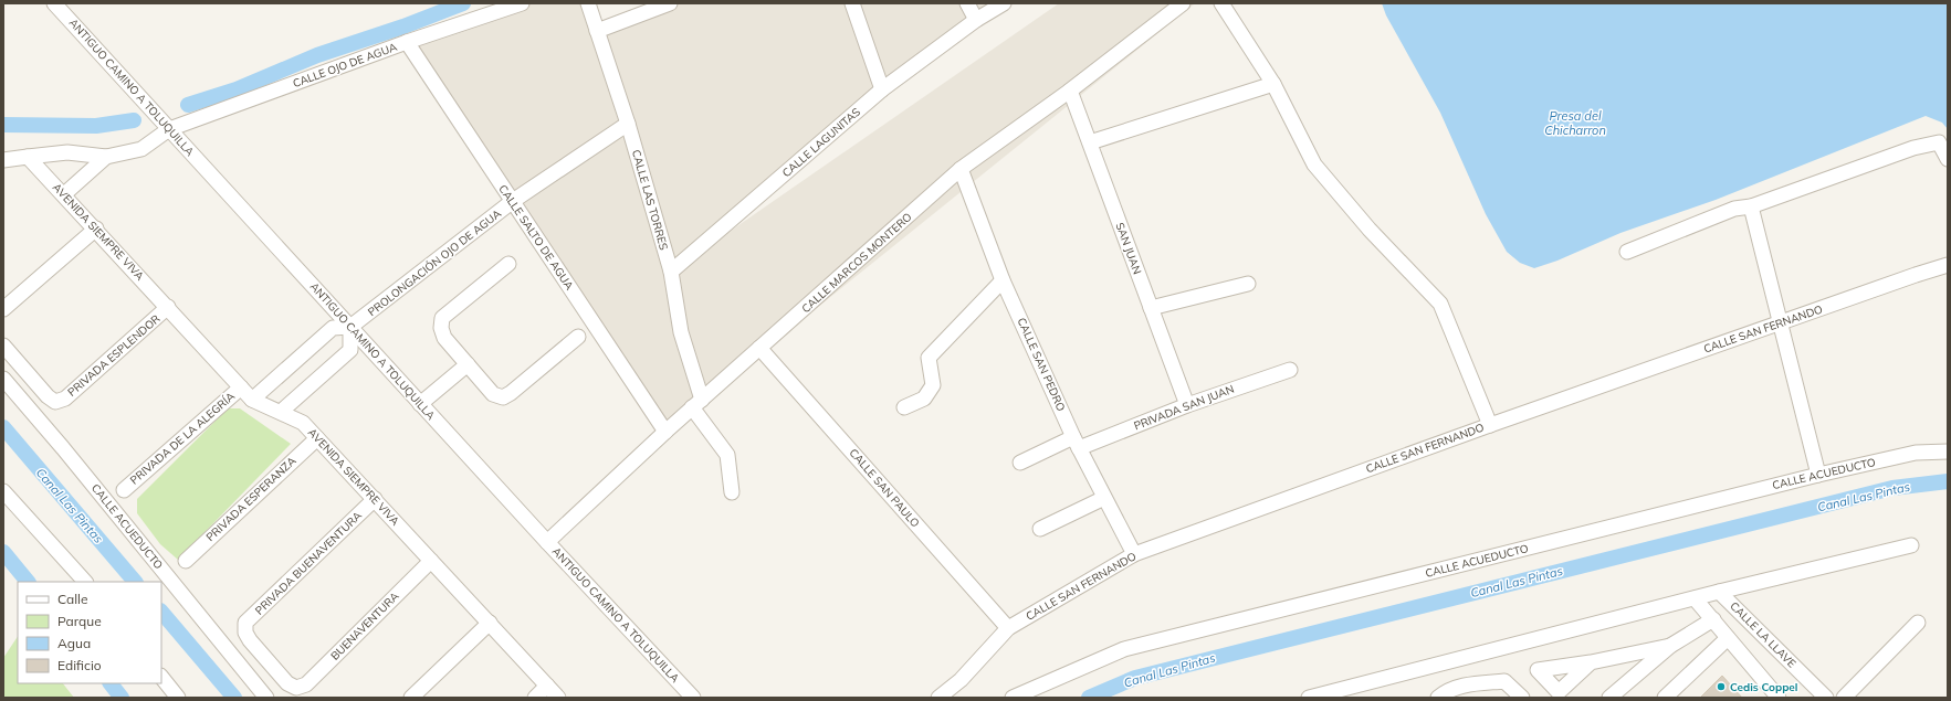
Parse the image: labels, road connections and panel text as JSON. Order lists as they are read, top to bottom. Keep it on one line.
{"streets":{"street":["CALLE OJO DE AGUA","ANTIGUO CAMINO A TOLUQUILLA","CALLE LAGUNITAS","CALLE LAS TORRES","AVENIDA SIEMPRE VIVA","CALLE SALTO DE AGUA","SAN JUAN","PROLONGACIÓN OJO DE AGUA","CALLE MARCOS MONTERO","CALLE SAN FERNANDO","PRIVADA ESPLENDOR","CALLE SAN PEDRO","PRIVADA SAN JUAN","PRIVADA DE LA ALEGRÍA","CALLE ACUEDUCTO","CALLE SAN PAULO","PRIVADA ESPERANZA","PRIVADA BUENAVENTURA","BUENAVENTURA","CALLE LA LLAVE"]},"crossings":[["CALLE OJO DE AGUA","ANTIGUO CAMINO A TOLUQUILLA"],["CALLE OJO DE AGUA","CALLE SALTO DE AGUA"],["ANTIGUO CAMINO A TOLUQUILLA","PROLONGACIÓN OJO DE AGUA"],["ANTIGUO CAMINO A TOLUQUILLA","CALLE MARCOS MONTERO"],["CALLE LAGUNITAS","CALLE LAS TORRES"],["CALLE LAS TORRES","PROLONGACIÓN OJO DE AGUA"],["CALLE LAS TORRES","CALLE MARCOS MONTERO"],["AVENIDA SIEMPRE VIVA","PROLONGACIÓN OJO DE AGUA"],["AVENIDA SIEMPRE VIVA","PRIVADA ESPLENDOR"],["AVENIDA SIEMPRE VIVA","PRIVADA DE LA ALEGRÍA"],["AVENIDA SIEMPRE VIVA","PRIVADA ESPERANZA"],["AVENIDA SIEMPRE VIVA","PRIVADA BUENAVENTURA"],["AVENIDA SIEMPRE VIVA","BUENAVENTURA"],["CALLE SALTO DE AGUA","PROLONGACIÓN OJO DE AGUA"],["CALLE SALTO DE AGUA","CALLE MARCOS MONTERO"],["SAN JUAN","CALLE MARCOS MONTERO"],["SAN JUAN","PRIVADA SAN JUAN"],["CALLE MARCOS MONTERO","CALLE SAN PEDRO"],["CALLE MARCOS MONTERO","CALLE SAN PAULO"],["CALLE SAN FERNANDO","CALLE SAN PEDRO"],["CALLE SAN FERNANDO","CALLE SAN PAULO"],["CALLE SAN PEDRO","PRIVADA SAN JUAN"],["PRIVADA BUENAVENTURA","BUENAVENTURA"]],"water":["Presa del Chicharron","Canal Las Pintas"],"places":["Cedis Coppel"],"legend":["Calle","Parque","Agua","Edificio"]}
